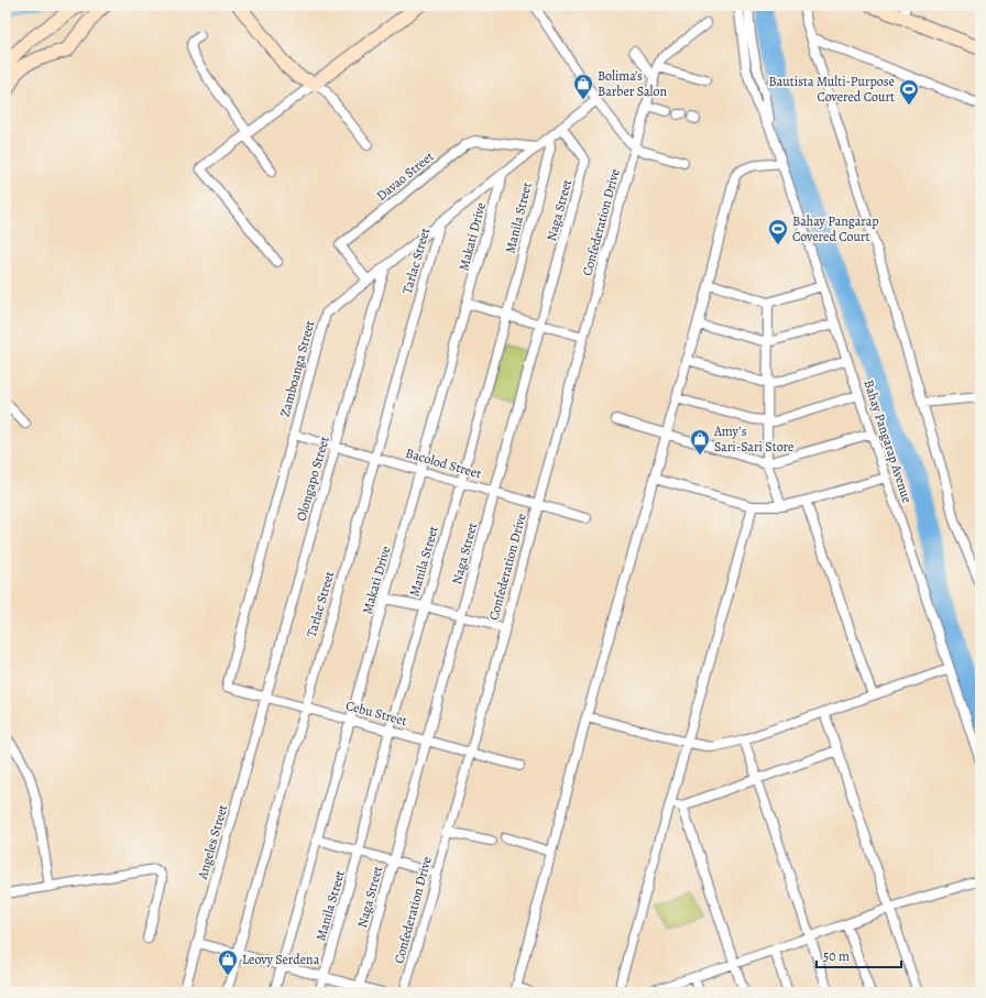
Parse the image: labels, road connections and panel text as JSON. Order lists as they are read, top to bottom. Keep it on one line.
{"streets":{"street":["Davao Street","Naga Street","Manila Street","Confederation Drive","Makati Drive","Tarlac Street","Zamboanga Street","Bahay Pangarap Avenue","Bacolod Street","Olongapo Street","Cebu Street","Angeles Street"]},"crossings":[["Davao Street","Zamboanga Street"],["Naga Street","Zamboanga Street"],["Naga Street","Bacolod Street"],["Naga Street","Cebu Street"],["Manila Street","Zamboanga Street"],["Manila Street","Bacolod Street"],["Manila Street","Cebu Street"],["Confederation Drive","Bacolod Street"],["Confederation Drive","Cebu Street"],["Makati Drive","Zamboanga Street"],["Makati Drive","Bacolod Street"],["Makati Drive","Cebu Street"],["Tarlac Street","Zamboanga Street"],["Tarlac Street","Bacolod Street"],["Tarlac Street","Cebu Street"],["Zamboanga Street","Bacolod Street"],["Zamboanga Street","Olongapo Street"],["Zamboanga Street","Cebu Street"],["Bacolod Street","Olongapo Street"],["Olongapo Street","Cebu Street"],["Olongapo Street","Angeles Street"],["Cebu Street","Angeles Street"]],"places":{"shop":["Bolima's Barber Salon","Amy's Sari-Sari Store","Leovy Serdena"],"sports":["Bautista Multi-Purpose Covered Court","Bahay Pangarap Covered Court"]},"scale_bar":"50 m"}
